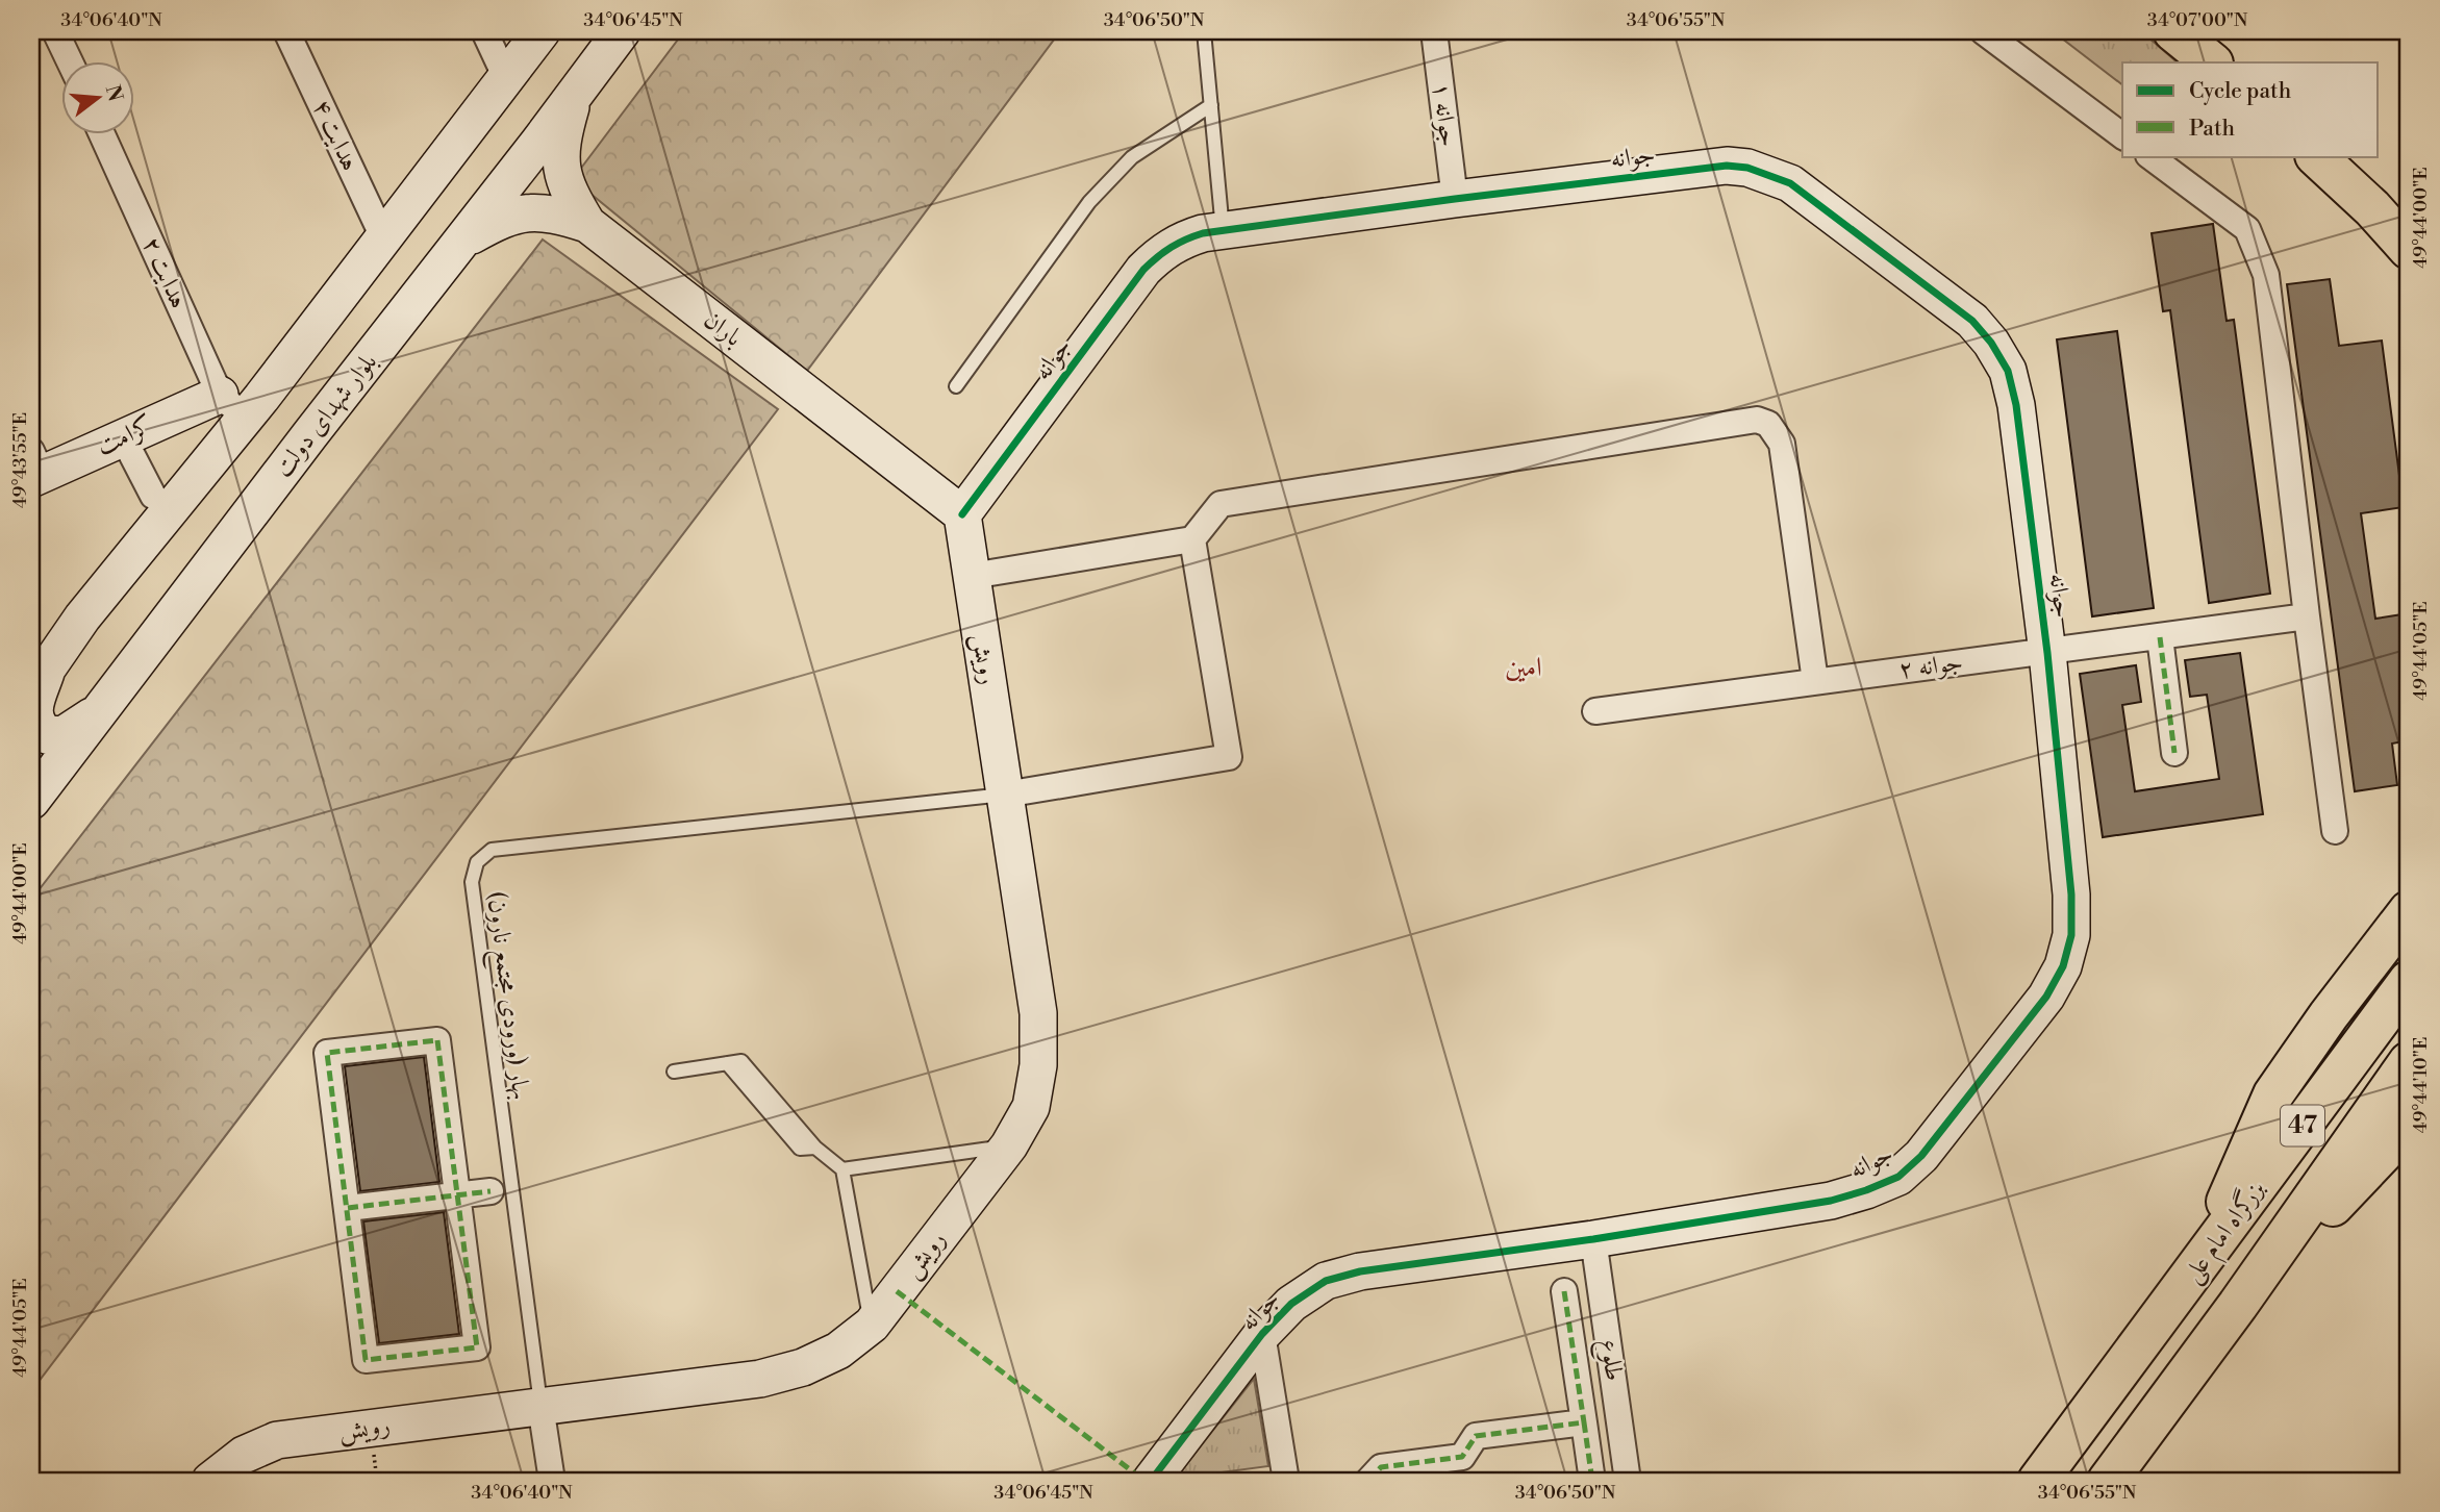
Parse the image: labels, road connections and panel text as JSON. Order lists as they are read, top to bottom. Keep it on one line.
{"streets":{"main road":["47","بزرگراه امام علی"],"street":["جوانه ۱","هدایت ۴","جوانه","هدایت ۲","باران","بلوار شهدای دولت","کرامت","رویش","جوانه ۲","طلوع"],"lane":["بهار (ورودی مجتمع نارون)"]},"crossings":[["جوانه ۱","جوانه"],["جوانه","باران"],["جوانه","رویش"],["جوانه","جوانه ۲"],["جوانه","طلوع"],["هدایت ۲","کرامت"],["باران","بلوار شهدای دولت"],["باران","رویش"],["رویش","بهار (ورودی مجتمع نارون)"]],"districts":["امین"],"legend":["Cycle path","Path"],"north":"right","coordinates":["34°06'40\"N","34°06'45\"N","34°06'50\"N","34°06'55\"N","34°07'00\"N","49°44'00\"E","49°43'55\"E","49°44'05\"E","49°44'10\"E"]}
